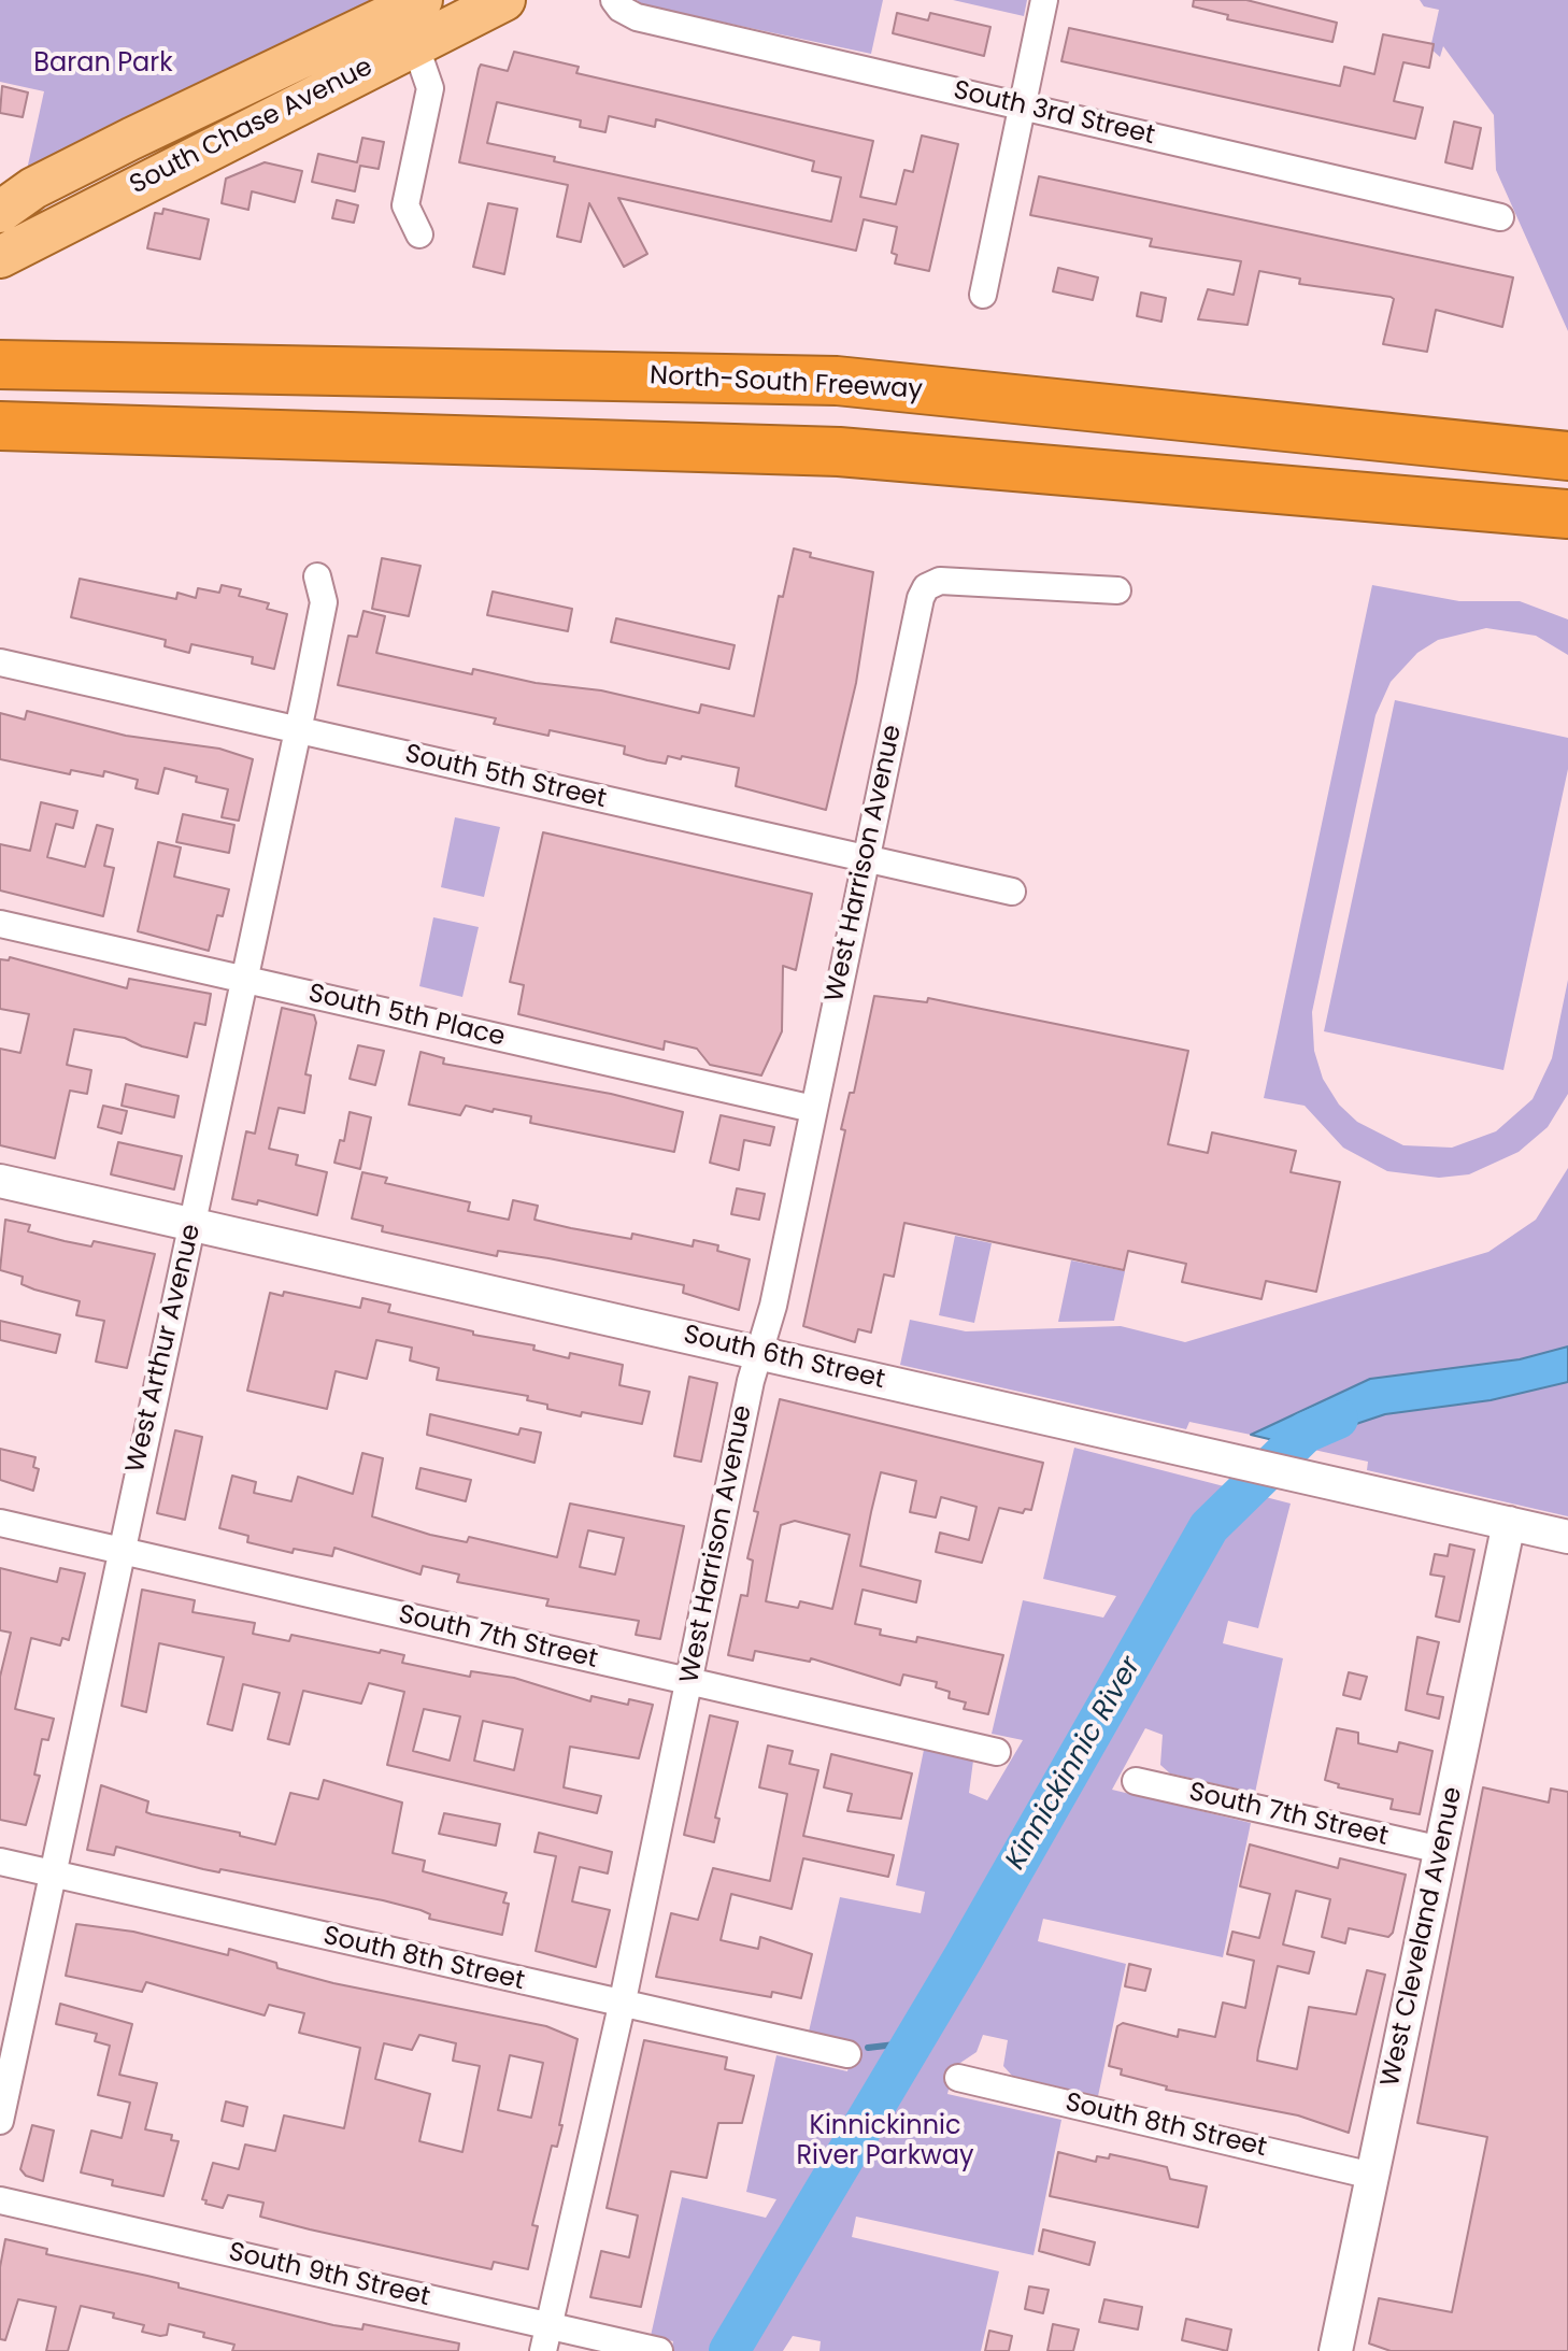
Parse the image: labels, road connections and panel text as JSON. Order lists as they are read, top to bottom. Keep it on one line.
{"streets":{"highway":["North-South Freeway"],"main road":["South Chase Avenue"],"street":["South 3rd Street","South 5th Street","West Harrison Avenue","South 5th Place","West Arthur Avenue","South 6th Street","South 7th Street","West Cleveland Avenue","South 8th Street","South 9th Street"]},"crossings":[["South 5th Street","West Harrison Avenue"],["South 5th Street","West Arthur Avenue"],["West Harrison Avenue","South 5th Place"],["West Harrison Avenue","South 6th Street"],["West Harrison Avenue","South 7th Street"],["West Harrison Avenue","South 8th Street"],["West Harrison Avenue","South 9th Street"],["South 5th Place","West Arthur Avenue"],["West Arthur Avenue","South 6th Street"],["West Arthur Avenue","South 7th Street"],["West Arthur Avenue","South 8th Street"],["South 6th Street","West Cleveland Avenue"],["South 7th Street","West Cleveland Avenue"],["West Cleveland Avenue","South 8th Street"]],"water":["Kinnickinnic River"],"parks":["Baran Park","Kinnickinnic River Parkway"]}
